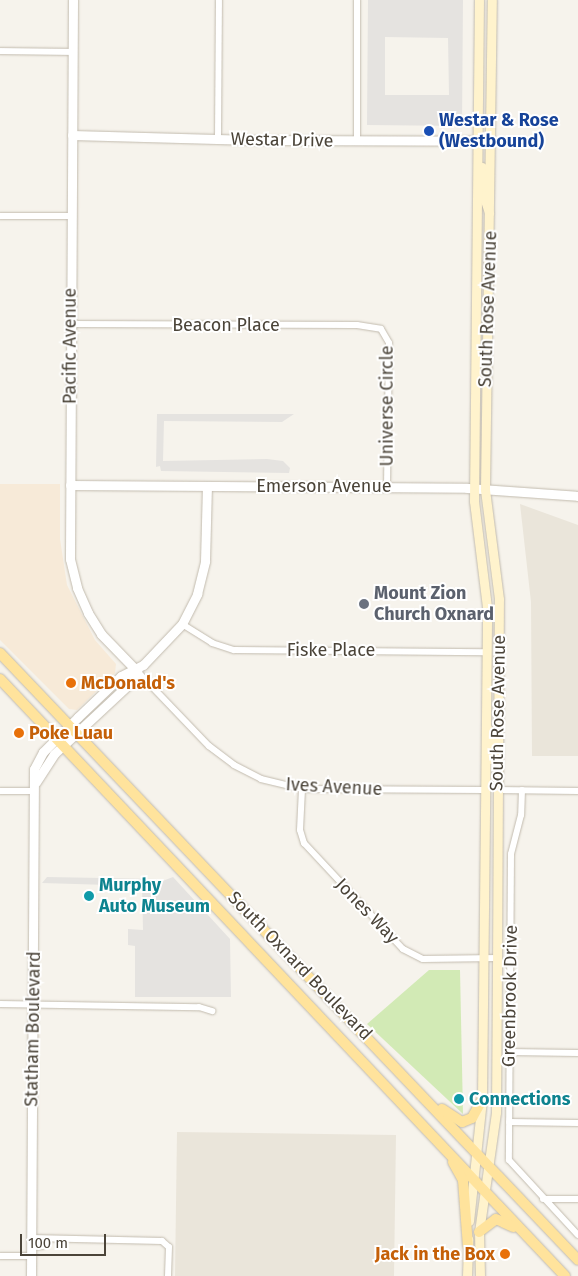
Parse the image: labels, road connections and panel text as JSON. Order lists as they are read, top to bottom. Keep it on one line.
{"streets":{"main road":["South Rose Avenue","South Oxnard Boulevard"],"street":["Westar Drive","Beacon Place","Pacific Avenue","Universe Circle","Emerson Avenue","Fiske Place","Ives Avenue","Jones Way","Greenbrook Drive","Statham Boulevard"]},"crossings":[["Westar Drive","South Rose Avenue"],["Westar Drive","Pacific Avenue"],["South Rose Avenue","Emerson Avenue"],["South Rose Avenue","Fiske Place"],["South Rose Avenue","Ives Avenue"],["South Rose Avenue","Jones Way"],["South Rose Avenue","South Oxnard Boulevard"],["Beacon Place","Pacific Avenue"],["Beacon Place","Universe Circle"],["Pacific Avenue","Emerson Avenue"],["Pacific Avenue","Ives Avenue"],["Pacific Avenue","Statham Boulevard"],["Universe Circle","Emerson Avenue"],["Emerson Avenue","Statham Boulevard"],["Fiske Place","Statham Boulevard"],["Ives Avenue","Jones Way"],["Ives Avenue","Statham Boulevard"],["South Oxnard Boulevard","Statham Boulevard"]],"places":["Westar & Rose (Westbound)","Mount Zion Church Oxnard","McDonald's","Poke Luau","Murphy Auto Museum","Connections","Jack in the Box"],"scale_bar":"100 m"}
